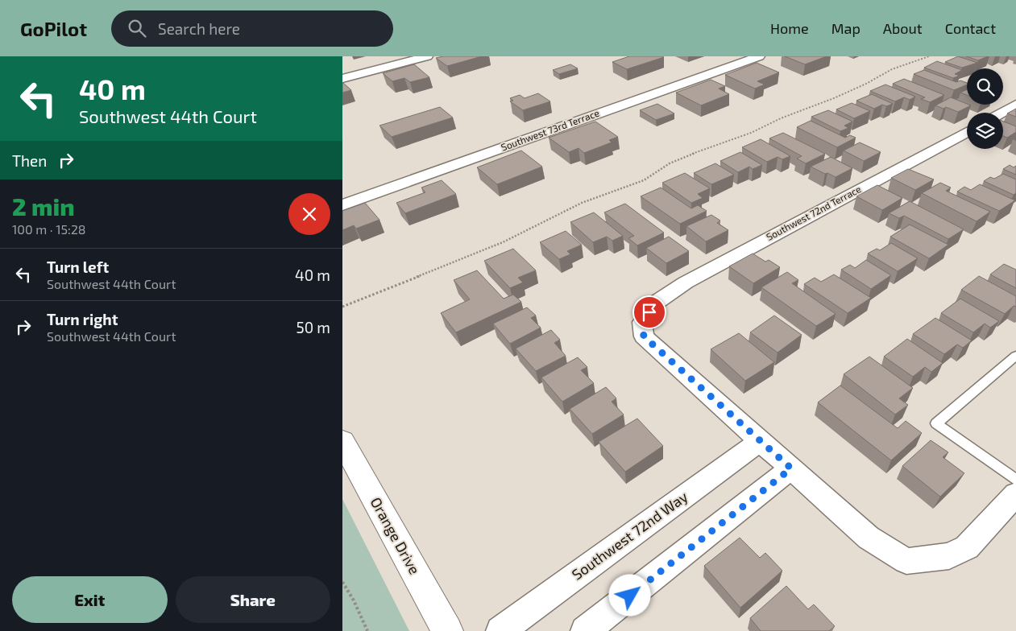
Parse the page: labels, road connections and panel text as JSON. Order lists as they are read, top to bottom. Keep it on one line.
{"streets":{"street":["Southwest 73rd Terrace","Southwest 72nd Terrace","Orange Drive","Southwest 72nd Way"]},"crossings":[["Southwest 72nd Terrace","Southwest 72nd Way"]],"page":{"header":"GoPilot","search":"Search here","nav":["Home","Map","About","Contact"],"turn":["40 m","Southwest 44th Court"],"then":"Then","heading":["2 min","100 m · 15:28"],"list":[{"name":"Turn left","note":"Southwest 44th Court","value":"40 m"},{"name":"Turn right","note":"Southwest 44th Court","value":"50 m"}],"buttons":["Exit","Share"]}}
